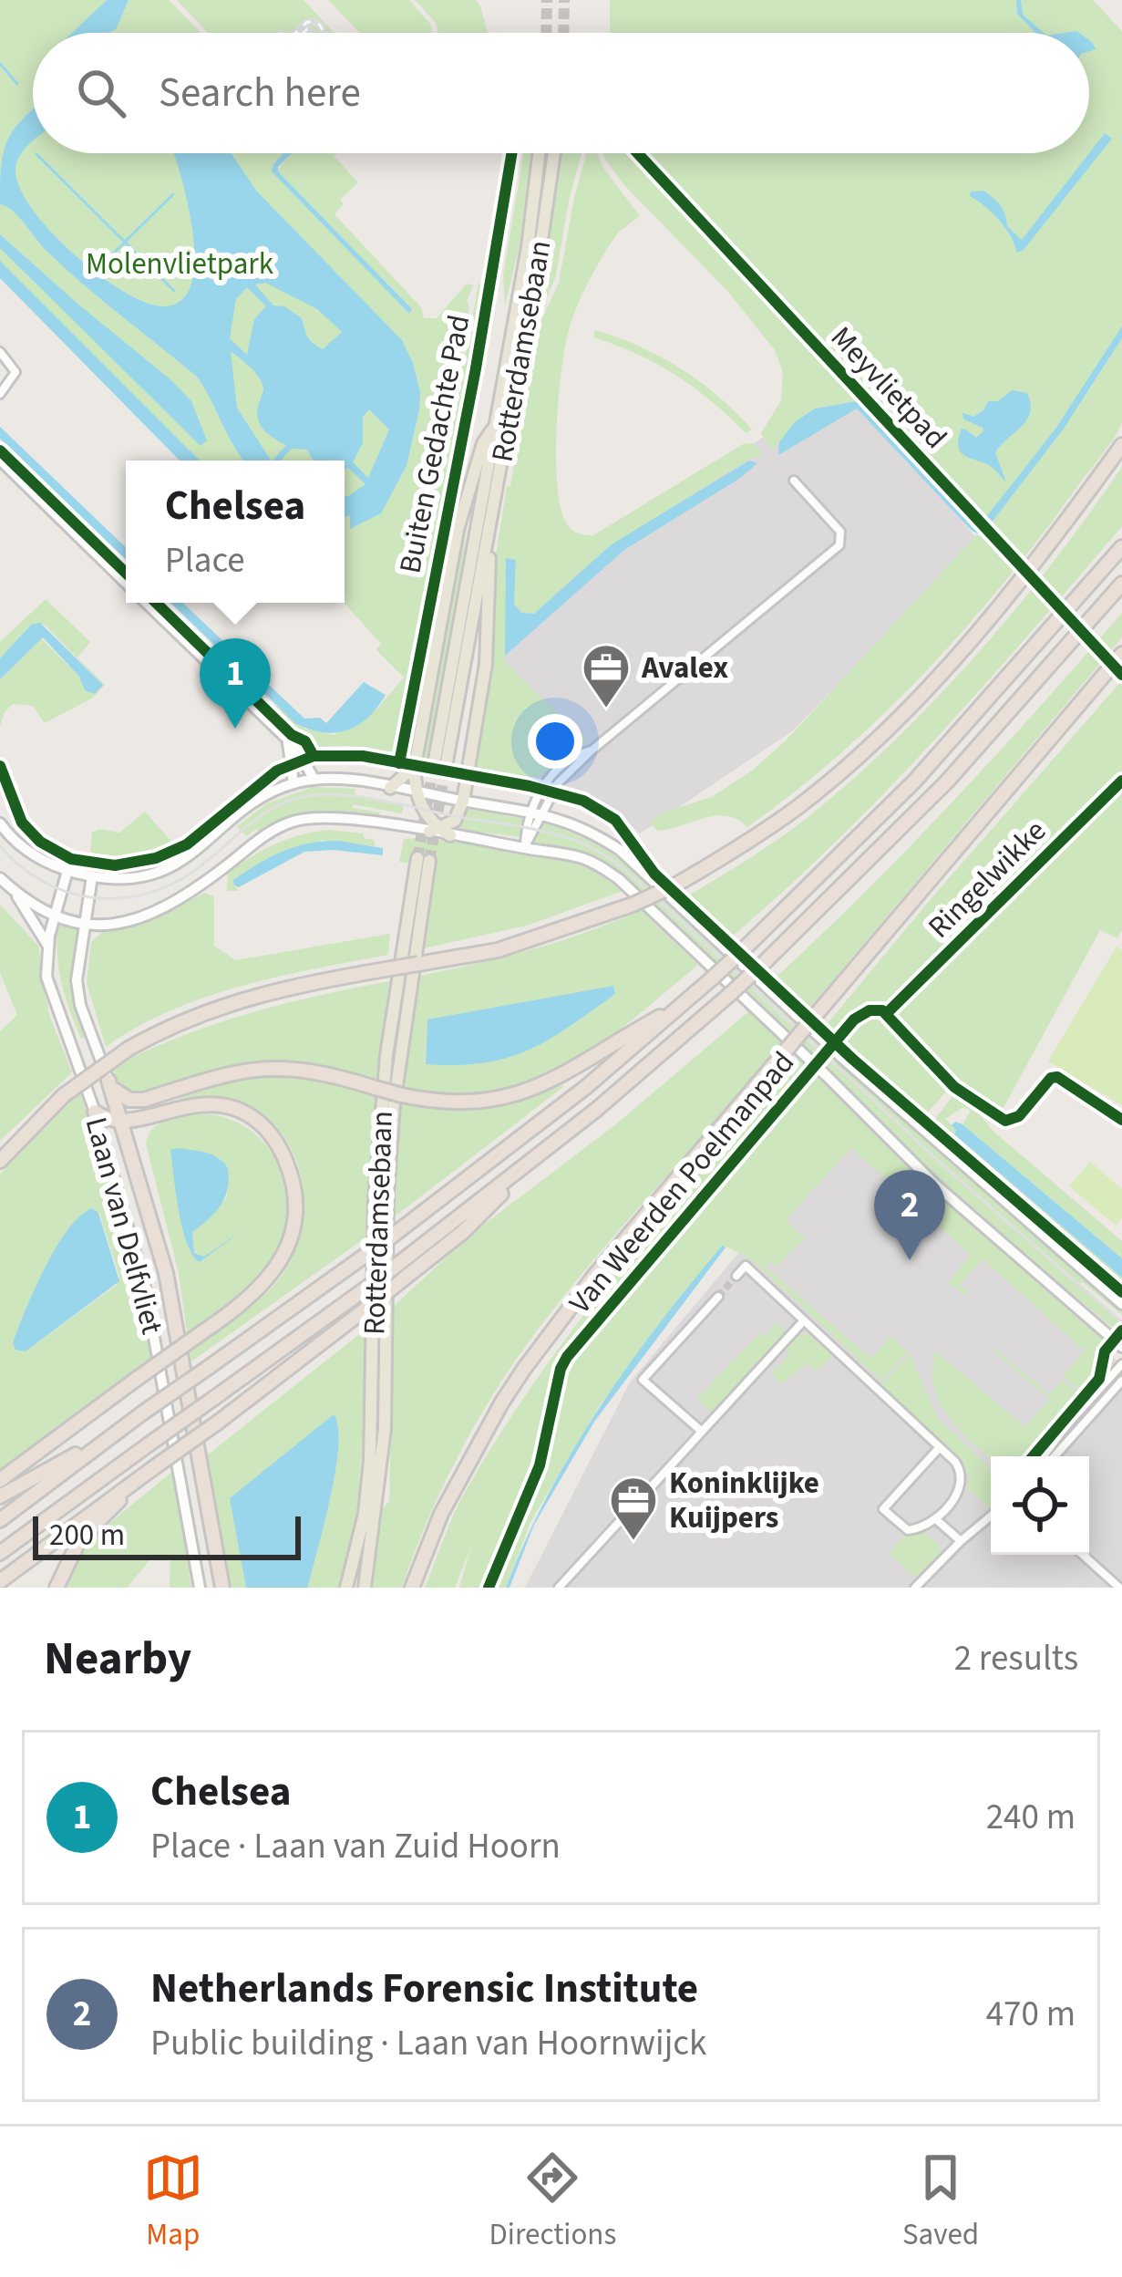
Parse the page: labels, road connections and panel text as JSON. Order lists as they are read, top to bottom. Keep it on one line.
{"streets":{"highway":["Laan van Delfvliet"],"main road":["Rotterdamsebaan"],"cycle path":["Meyvlietpad","Buiten Gedachte Pad","Ringelwikke","Van Weerden Poelmanpad"]},"parks":["Molenvlietpark"],"places":{"office":["Avalex","Koninklijke Kuijpers"]},"scale_bar":"200 m","page":{"search":"Search here","popup":["Chelsea","Place"],"pins":["1","2"],"scale":"200 m","heading":["Nearby","2 results"],"list":[{"mark":"1","name":"Chelsea","note":"Place · Laan van Zuid Hoorn","value":"240 m"},{"mark":"2","name":"Netherlands Forensic Institute","note":"Public building · Laan van Hoornwijck","value":"470 m"}],"nav":["Map","Directions","Saved"]}}
